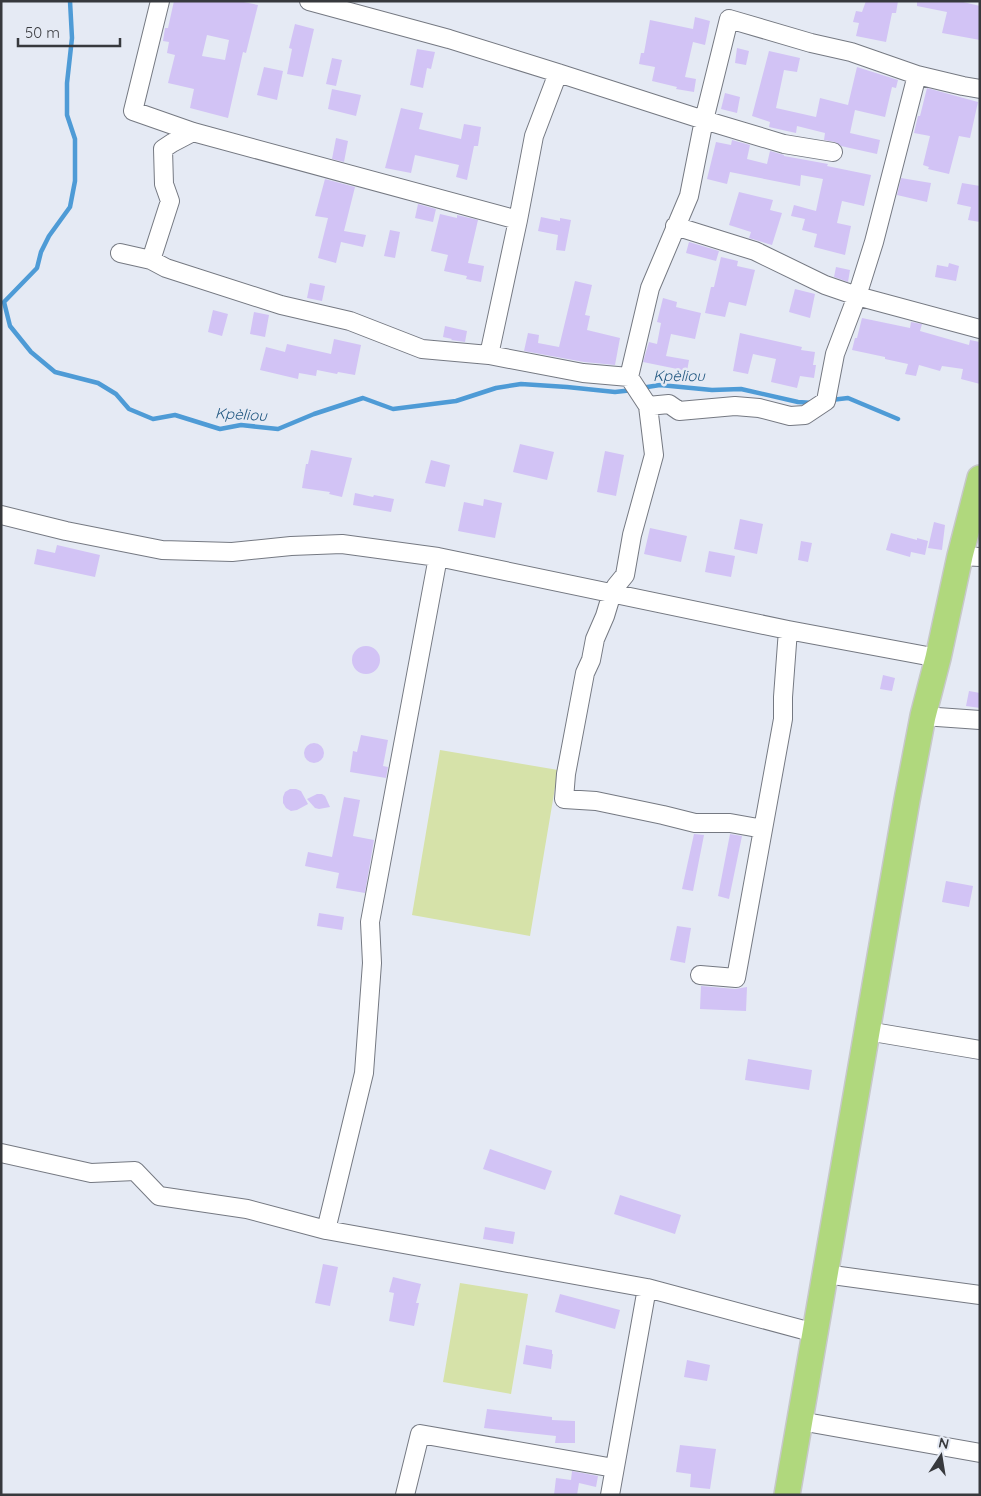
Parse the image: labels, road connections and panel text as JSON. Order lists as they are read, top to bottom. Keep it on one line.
{"water":["Kpèliou"],"scale_bar":"50 m","north":"top"}
